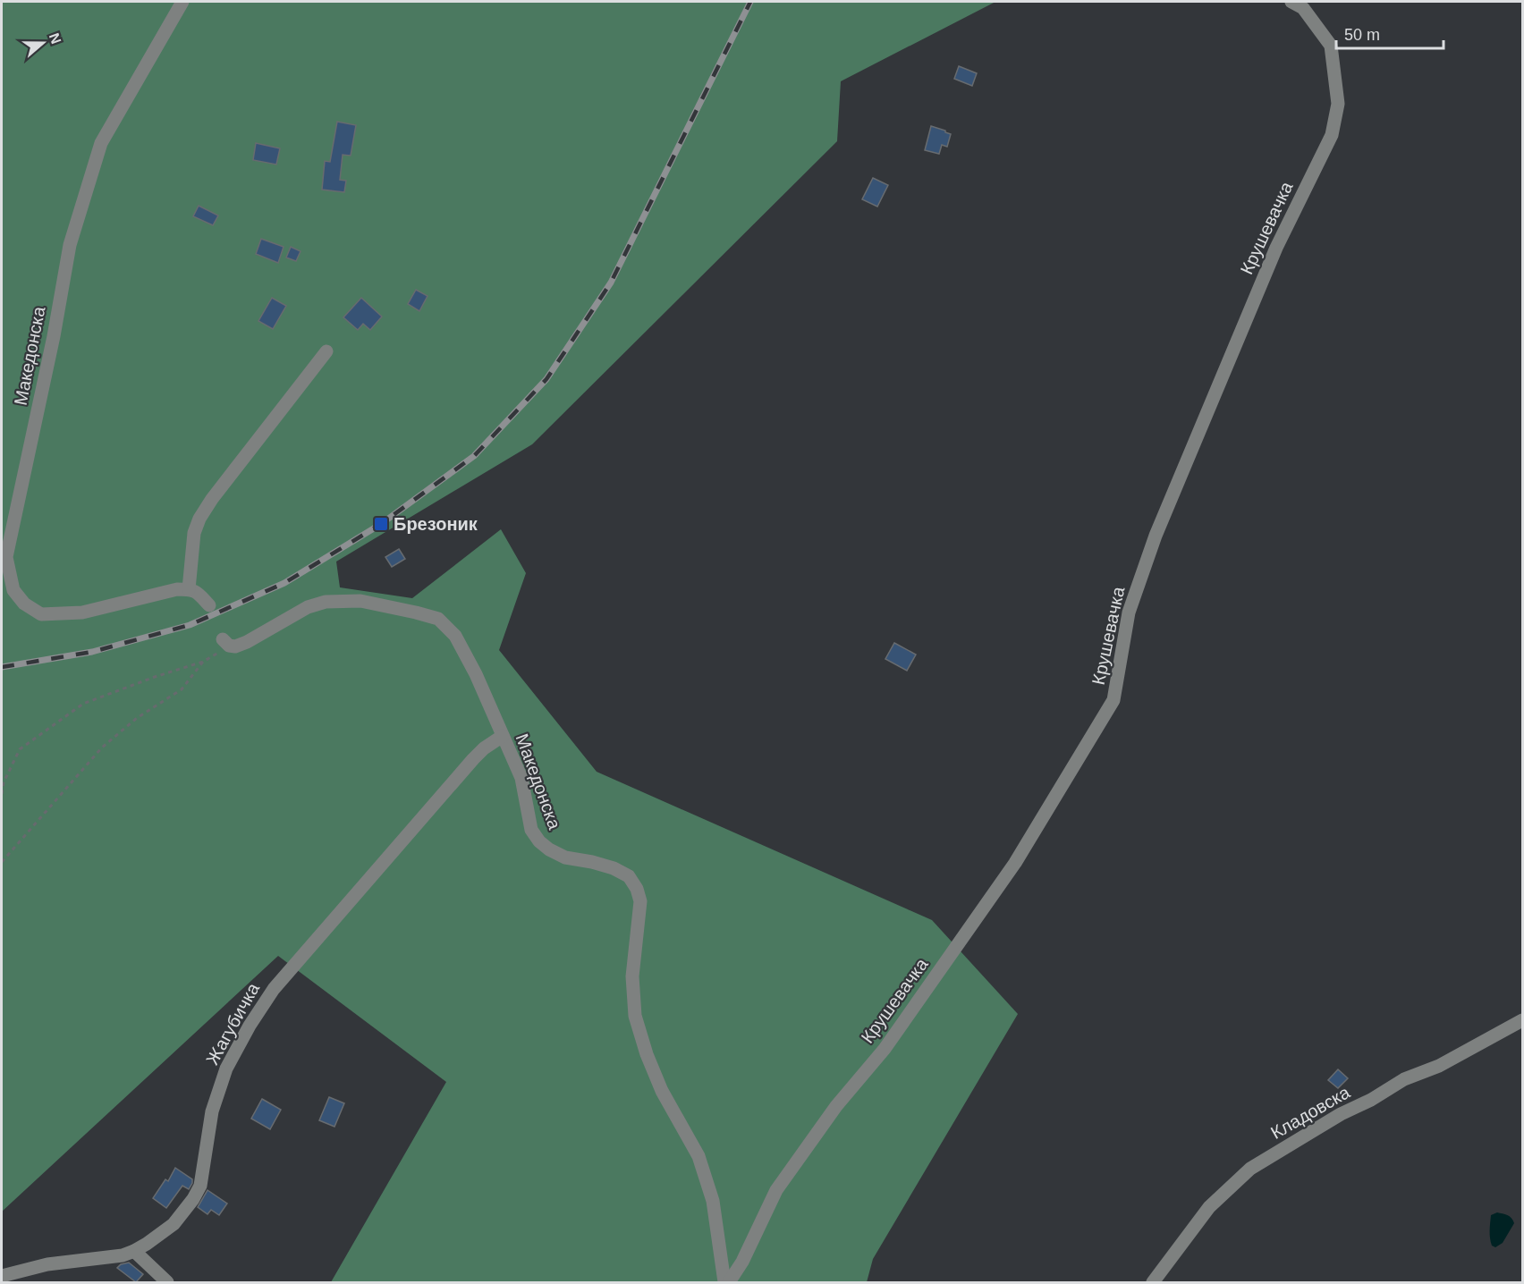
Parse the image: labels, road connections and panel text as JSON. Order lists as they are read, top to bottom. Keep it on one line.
{"streets":{"street":["Крушевачка","Македонска","Жагубичка","Кладовска"]},"crossings":[["Македонска","Жагубичка"]],"places":{"transit":["Брезоник"]},"scale_bar":"50 m","north":"right"}
